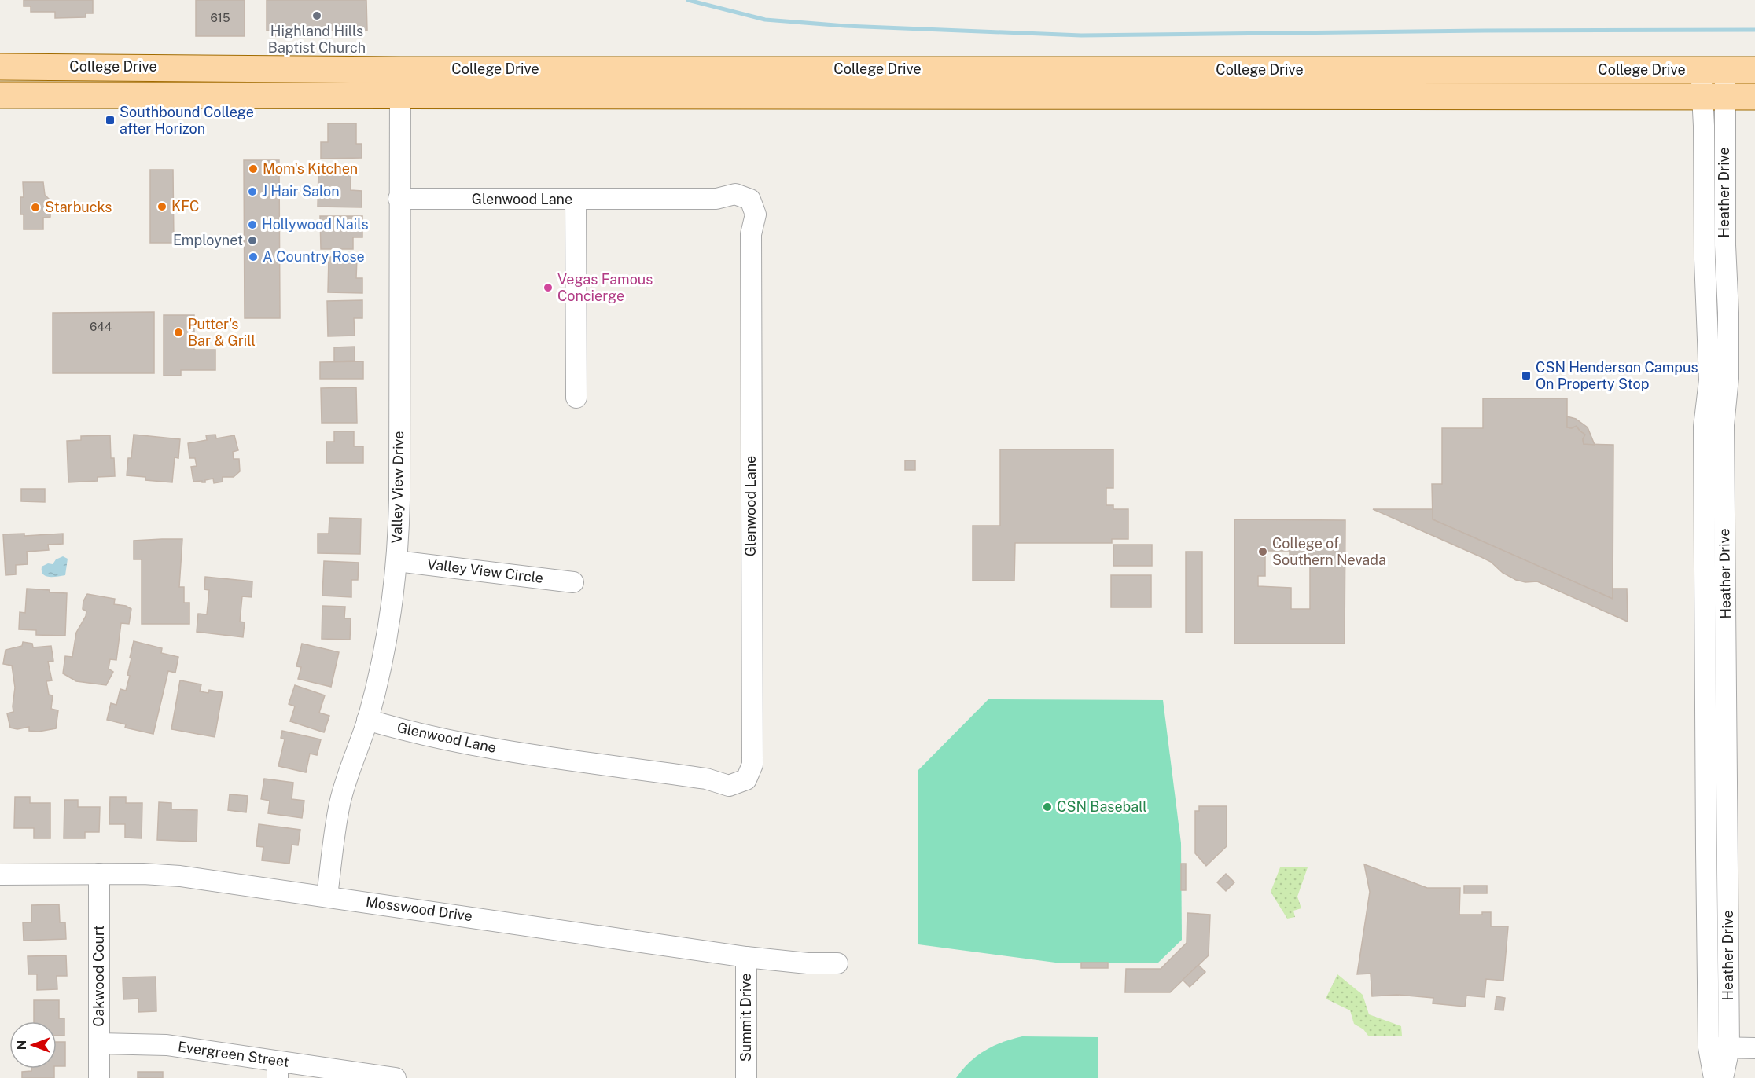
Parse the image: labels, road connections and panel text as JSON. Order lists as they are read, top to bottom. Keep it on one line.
{"streets":{"main road":["College Drive"],"street":["Heather Drive","Glenwood Lane","Valley View Drive","Valley View Circle","Mosswood Drive","Oakwood Court","Summit Drive","Evergreen Street"]},"crossings":[["College Drive","Heather Drive"],["College Drive","Valley View Drive"],["Glenwood Lane","Valley View Drive"],["Valley View Drive","Valley View Circle"],["Valley View Drive","Mosswood Drive"],["Mosswood Drive","Oakwood Court"],["Mosswood Drive","Summit Drive"],["Oakwood Court","Evergreen Street"]],"places":{"other":["Highland Hills Baptist Church","Mom's Kitchen","J Hair Salon","KFC","Starbucks","Hollywood Nails","Employnet","A Country Rose","Vegas Famous Concierge","Putter's Bar & Grill","College of Southern Nevada","CSN Baseball"],"transit":["Southbound College after Horizon","CSN Henderson Campus On Property Stop"]},"house_numbers":["615","644"],"north":"left"}
